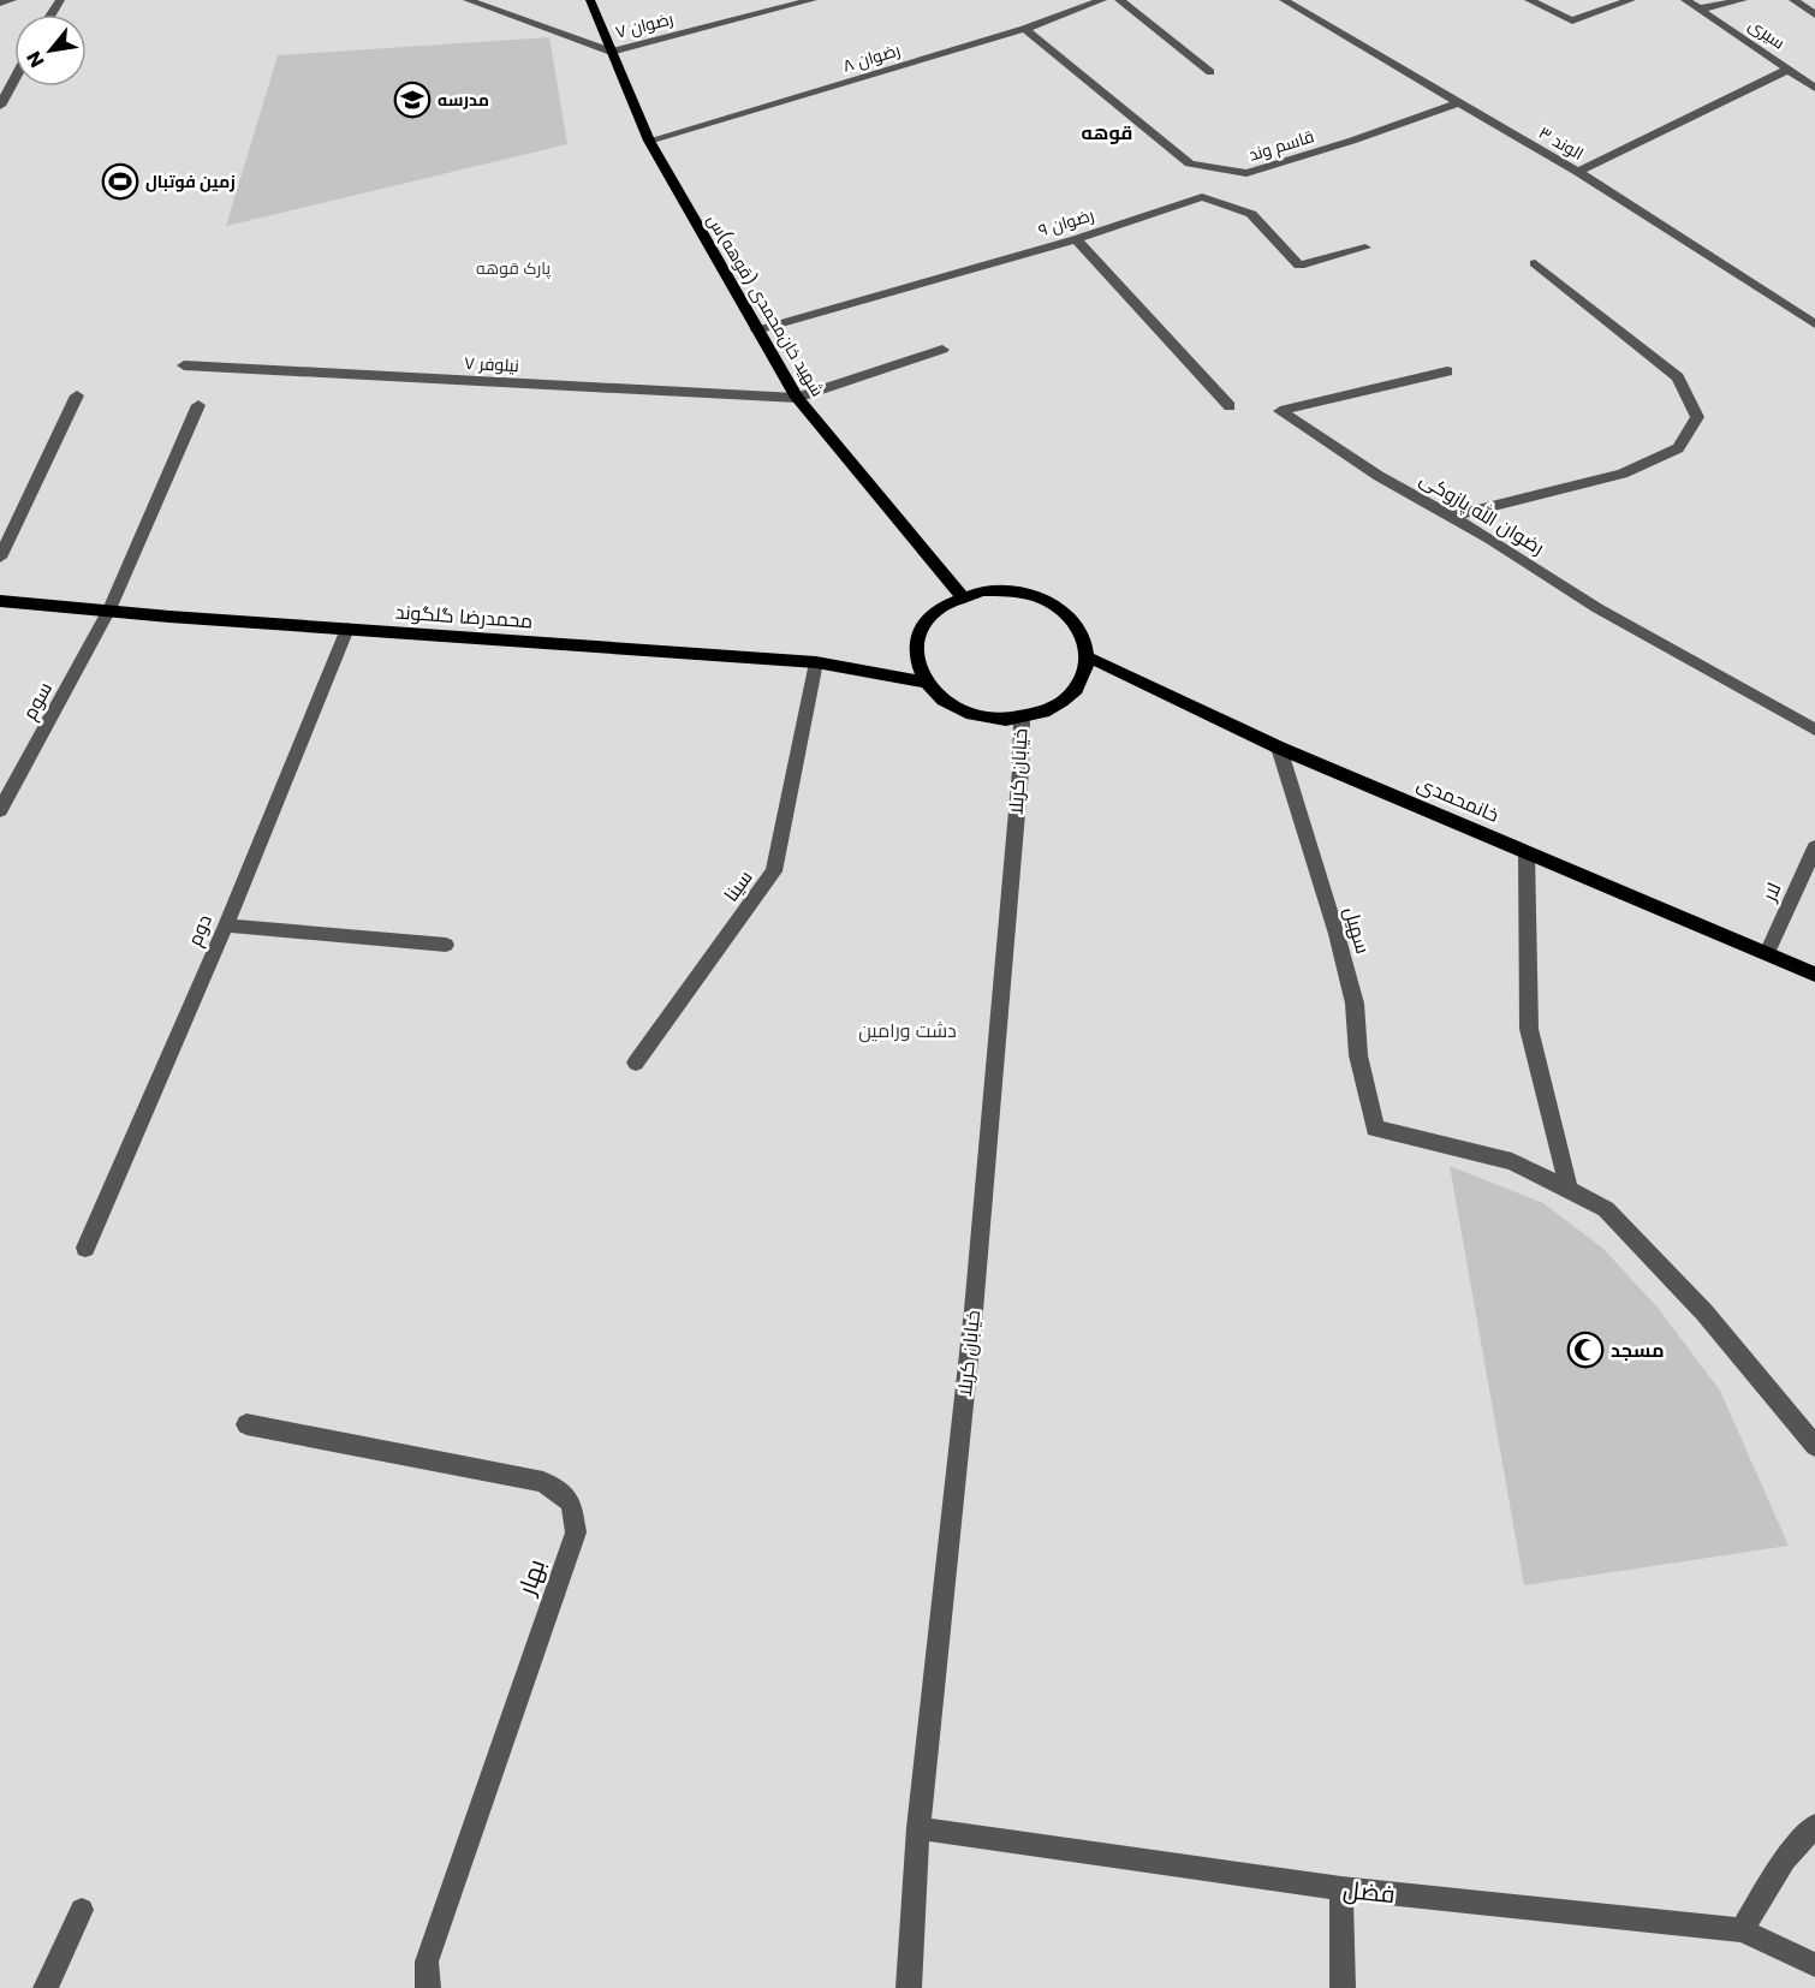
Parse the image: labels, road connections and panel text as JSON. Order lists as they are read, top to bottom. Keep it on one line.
{"streets":{"main road":["شهید خان‌محمدی (قوهه)س","محمدرضا گلگوند","خانمحمدی"],"street":["رضوان ۷","سیری","رضوان ۸","الوند ۳","قاسم وند","رضوان ۹","نیلوفر ۷","رضوان الله پازوکی","سوم","خیابان کربلا","سینا","لار","دوم","سهیل","بهار","فضل"]},"crossings":[["رضوان ۷","شهید خان‌محمدی (قوهه)س"],["رضوان ۸","قاسم وند"],["رضوان ۸","شهید خان‌محمدی (قوهه)س"],["الوند ۳","قاسم وند"],["رضوان ۹","شهید خان‌محمدی (قوهه)س"],["شهید خان‌محمدی (قوهه)س","نیلوفر ۷"],["شهید خان‌محمدی (قوهه)س","محمدرضا گلگوند"],["شهید خان‌محمدی (قوهه)س","خیابان کربلا"],["شهید خان‌محمدی (قوهه)س","خانمحمدی"],["محمدرضا گلگوند","سوم"],["محمدرضا گلگوند","خیابان کربلا"],["محمدرضا گلگوند","خانمحمدی"],["محمدرضا گلگوند","سینا"],["محمدرضا گلگوند","دوم"],["خیابان کربلا","خانمحمدی"],["خیابان کربلا","فضل"],["خانمحمدی","لار"],["خانمحمدی","سهیل"]],"districts":["قوهه"],"parks":["پارک قوهه","دشت ورامین"],"places":{"school or university":["مدرسه"],"sports":["زمین فوتبال"],"mosque":["مسجد"]},"north":"bottom left"}
